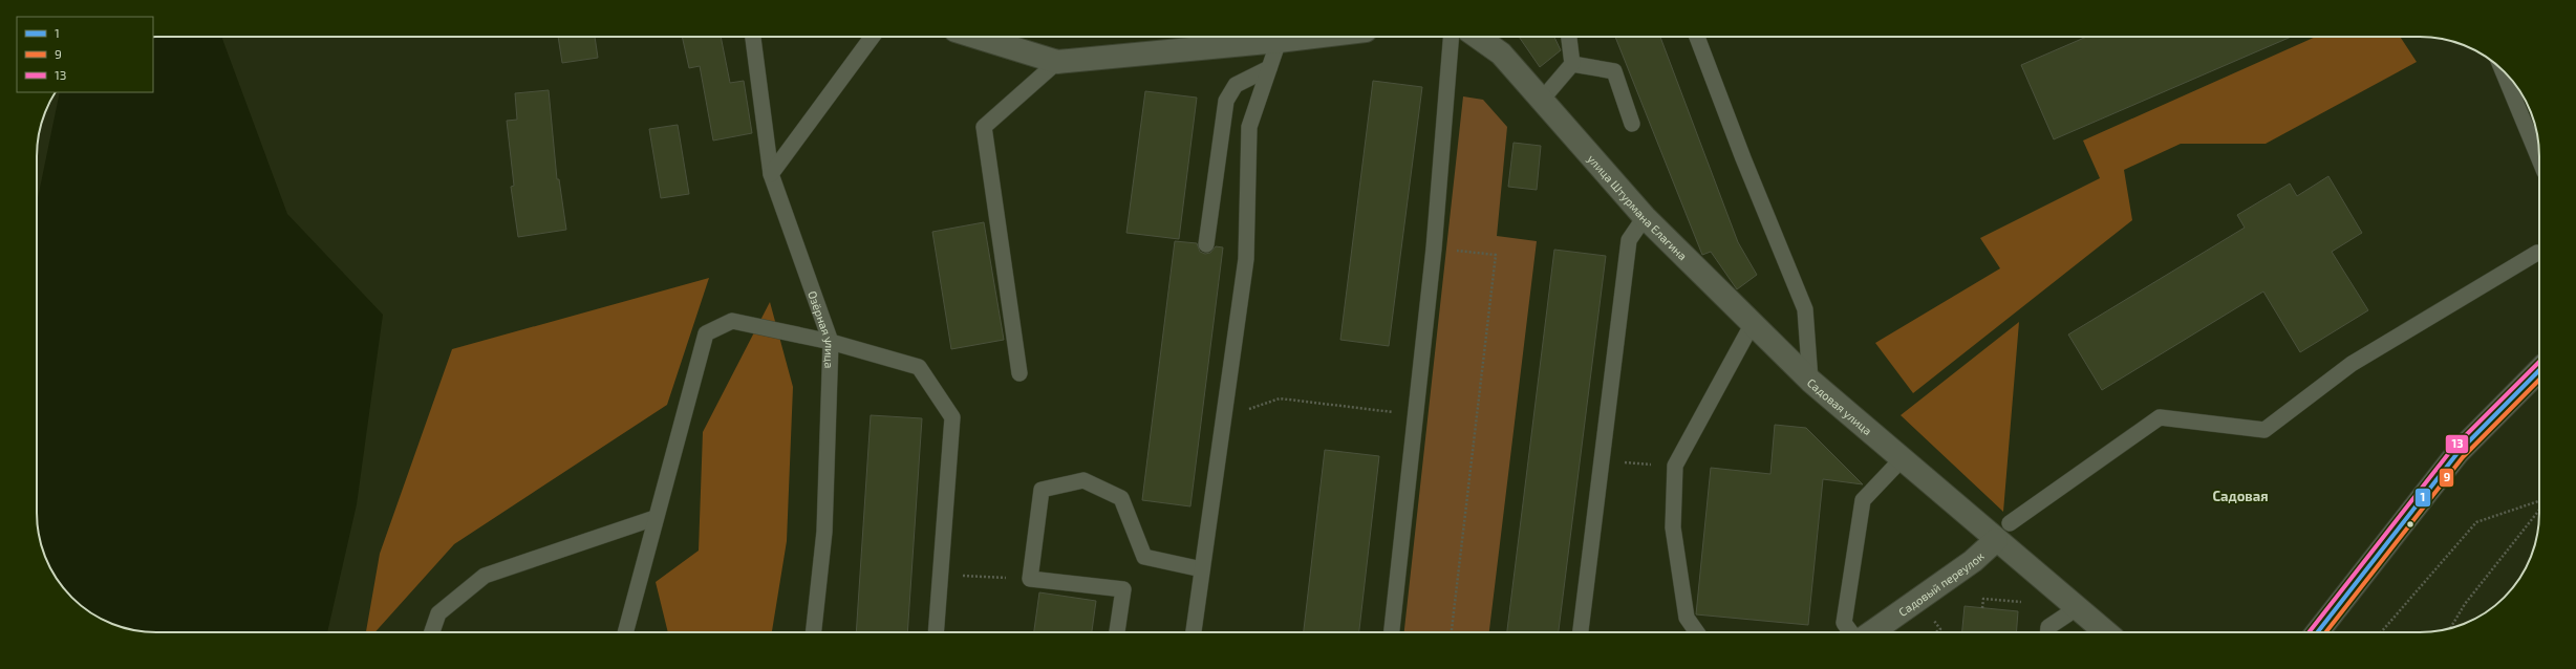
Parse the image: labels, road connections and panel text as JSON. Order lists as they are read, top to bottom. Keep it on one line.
{"streets":{"street":["улица Штурмана Елагина","Садовая улица","Садовый переулок"],"lane":["Озёрная улица"]},"crossings":[["улица Штурмана Елагина","Садовая улица"],["Садовая улица","Садовый переулок"]],"districts":["Садовая"],"lines":["transit line 13","transit line 1","transit line 9"],"legend":["1","9","13"]}
